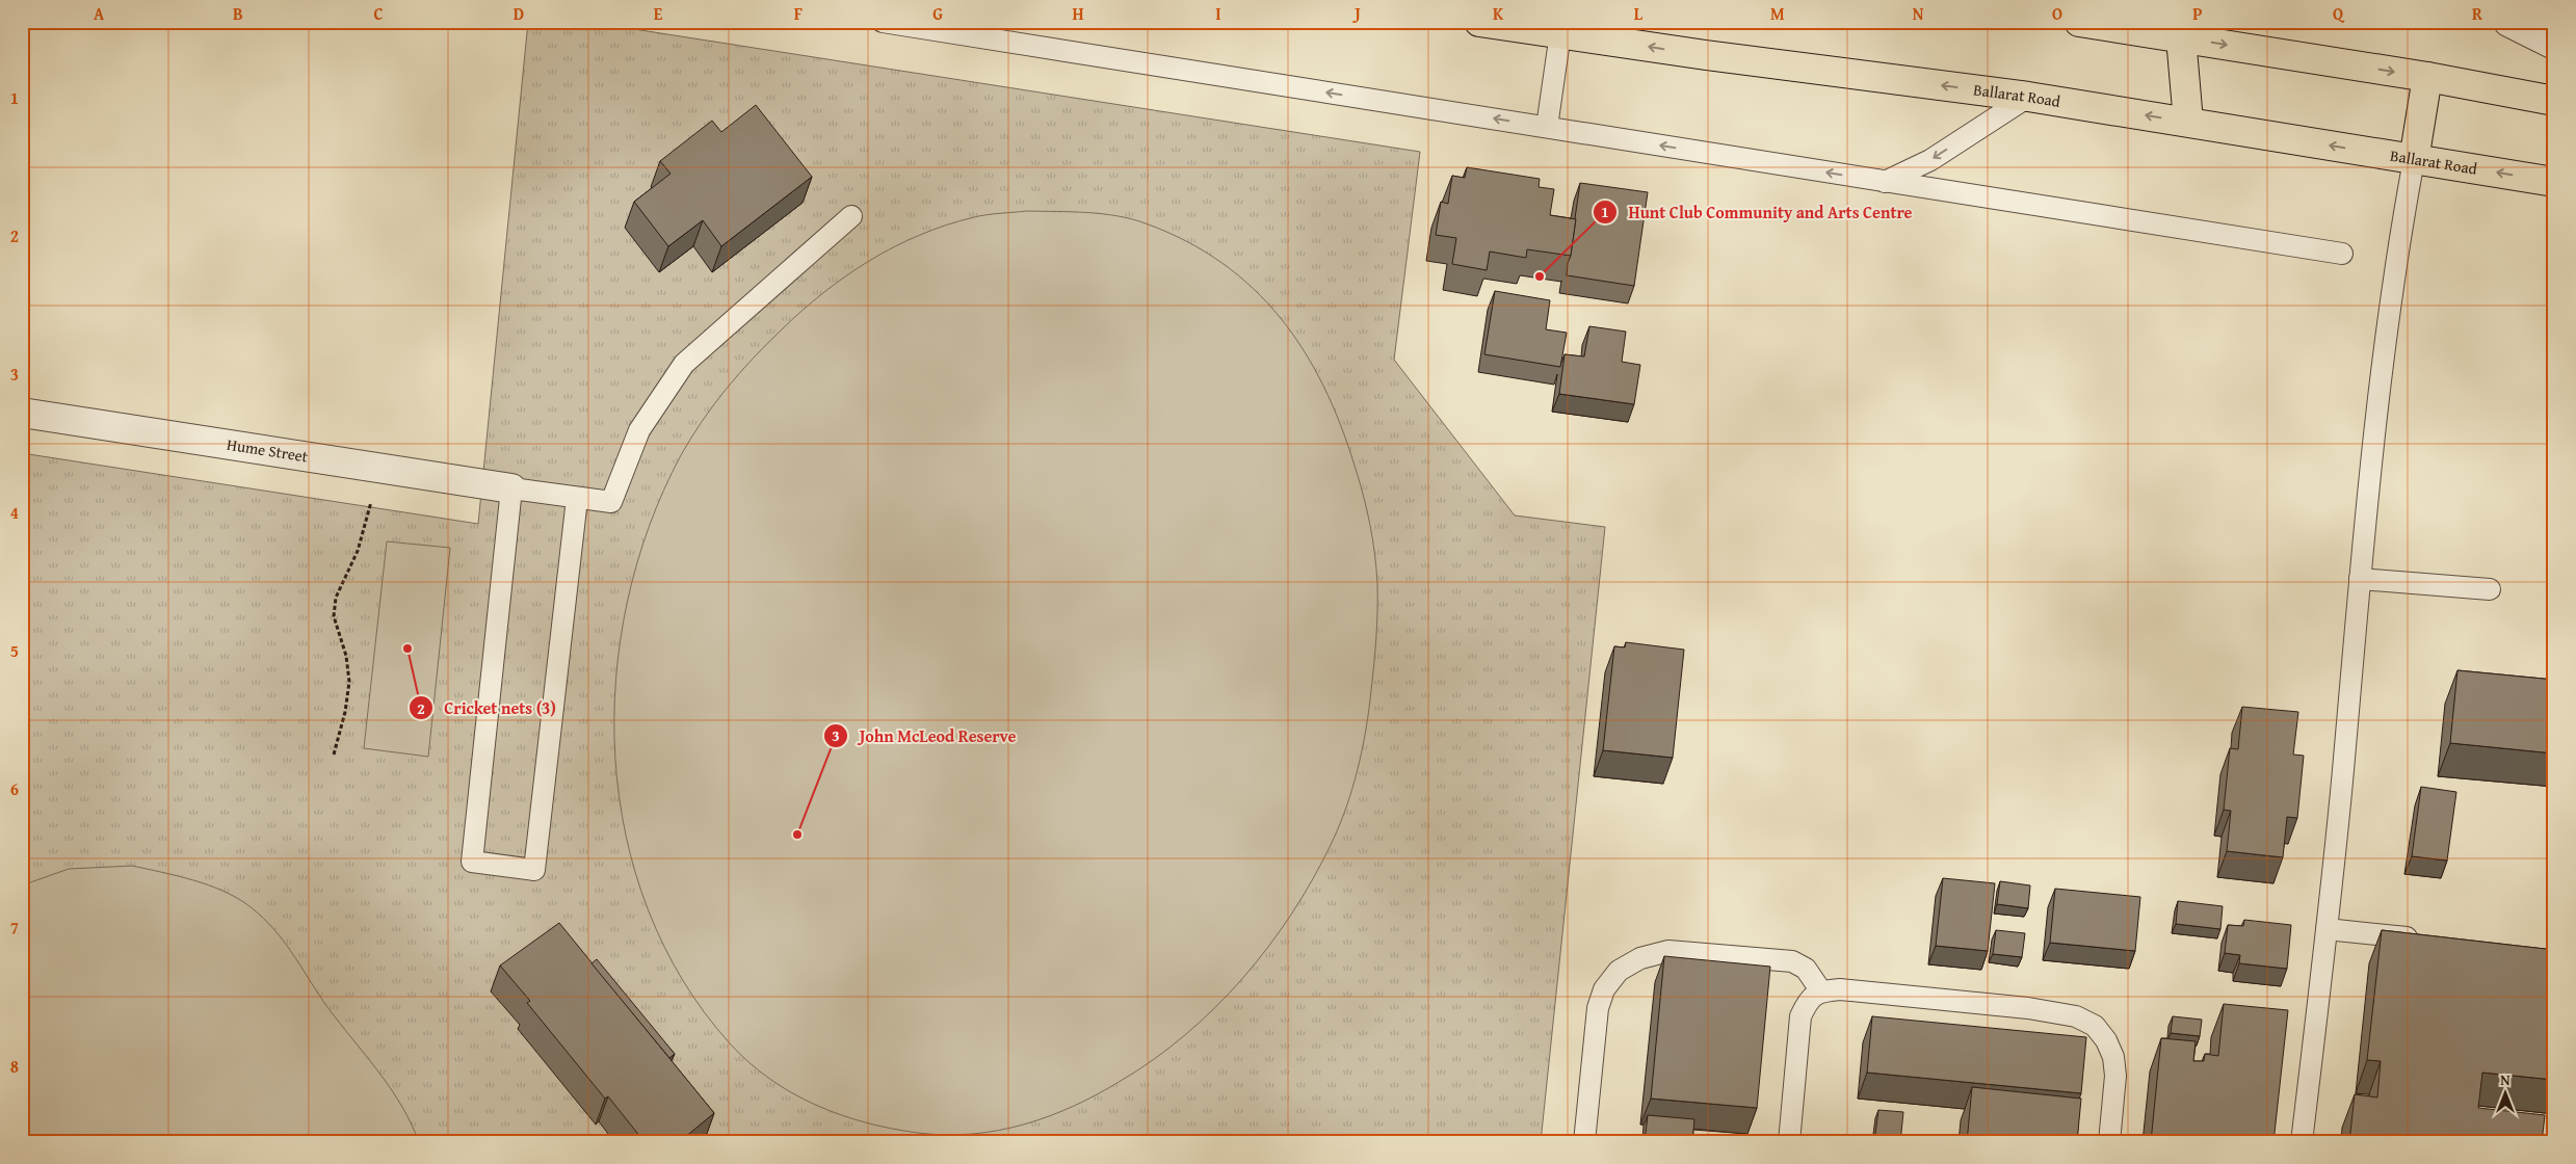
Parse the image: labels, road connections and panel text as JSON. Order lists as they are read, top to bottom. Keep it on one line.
{"streets":{"highway":["Ballarat Road"],"street":["Hume Street"]},"places":["Hunt Club Community and Arts Centre","Cricket nets (3)","John McLeod Reserve"],"north":"top","grid":{"columns":["A","B","C","D","E","F","G","H","I","J","K","L","M","N","O","P","Q","R"],"rows":["1","2","3","4","5","6","7","8"]}}
